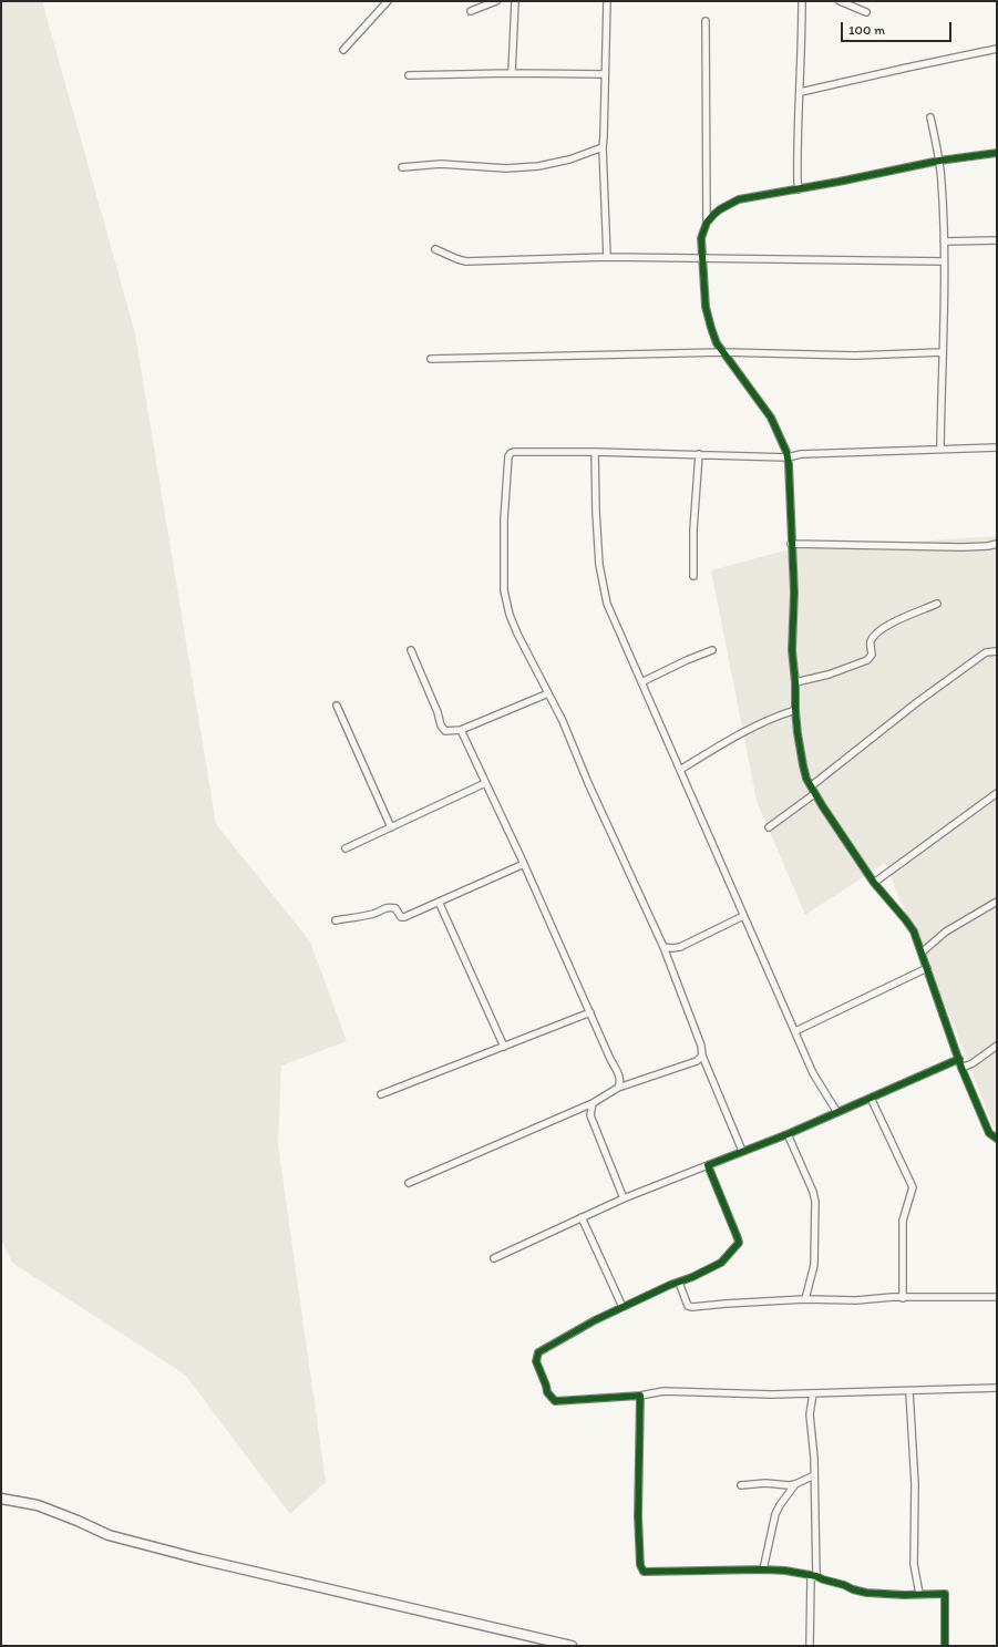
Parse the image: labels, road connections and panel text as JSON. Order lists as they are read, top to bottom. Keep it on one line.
{"scale_bar":"100 m"}
